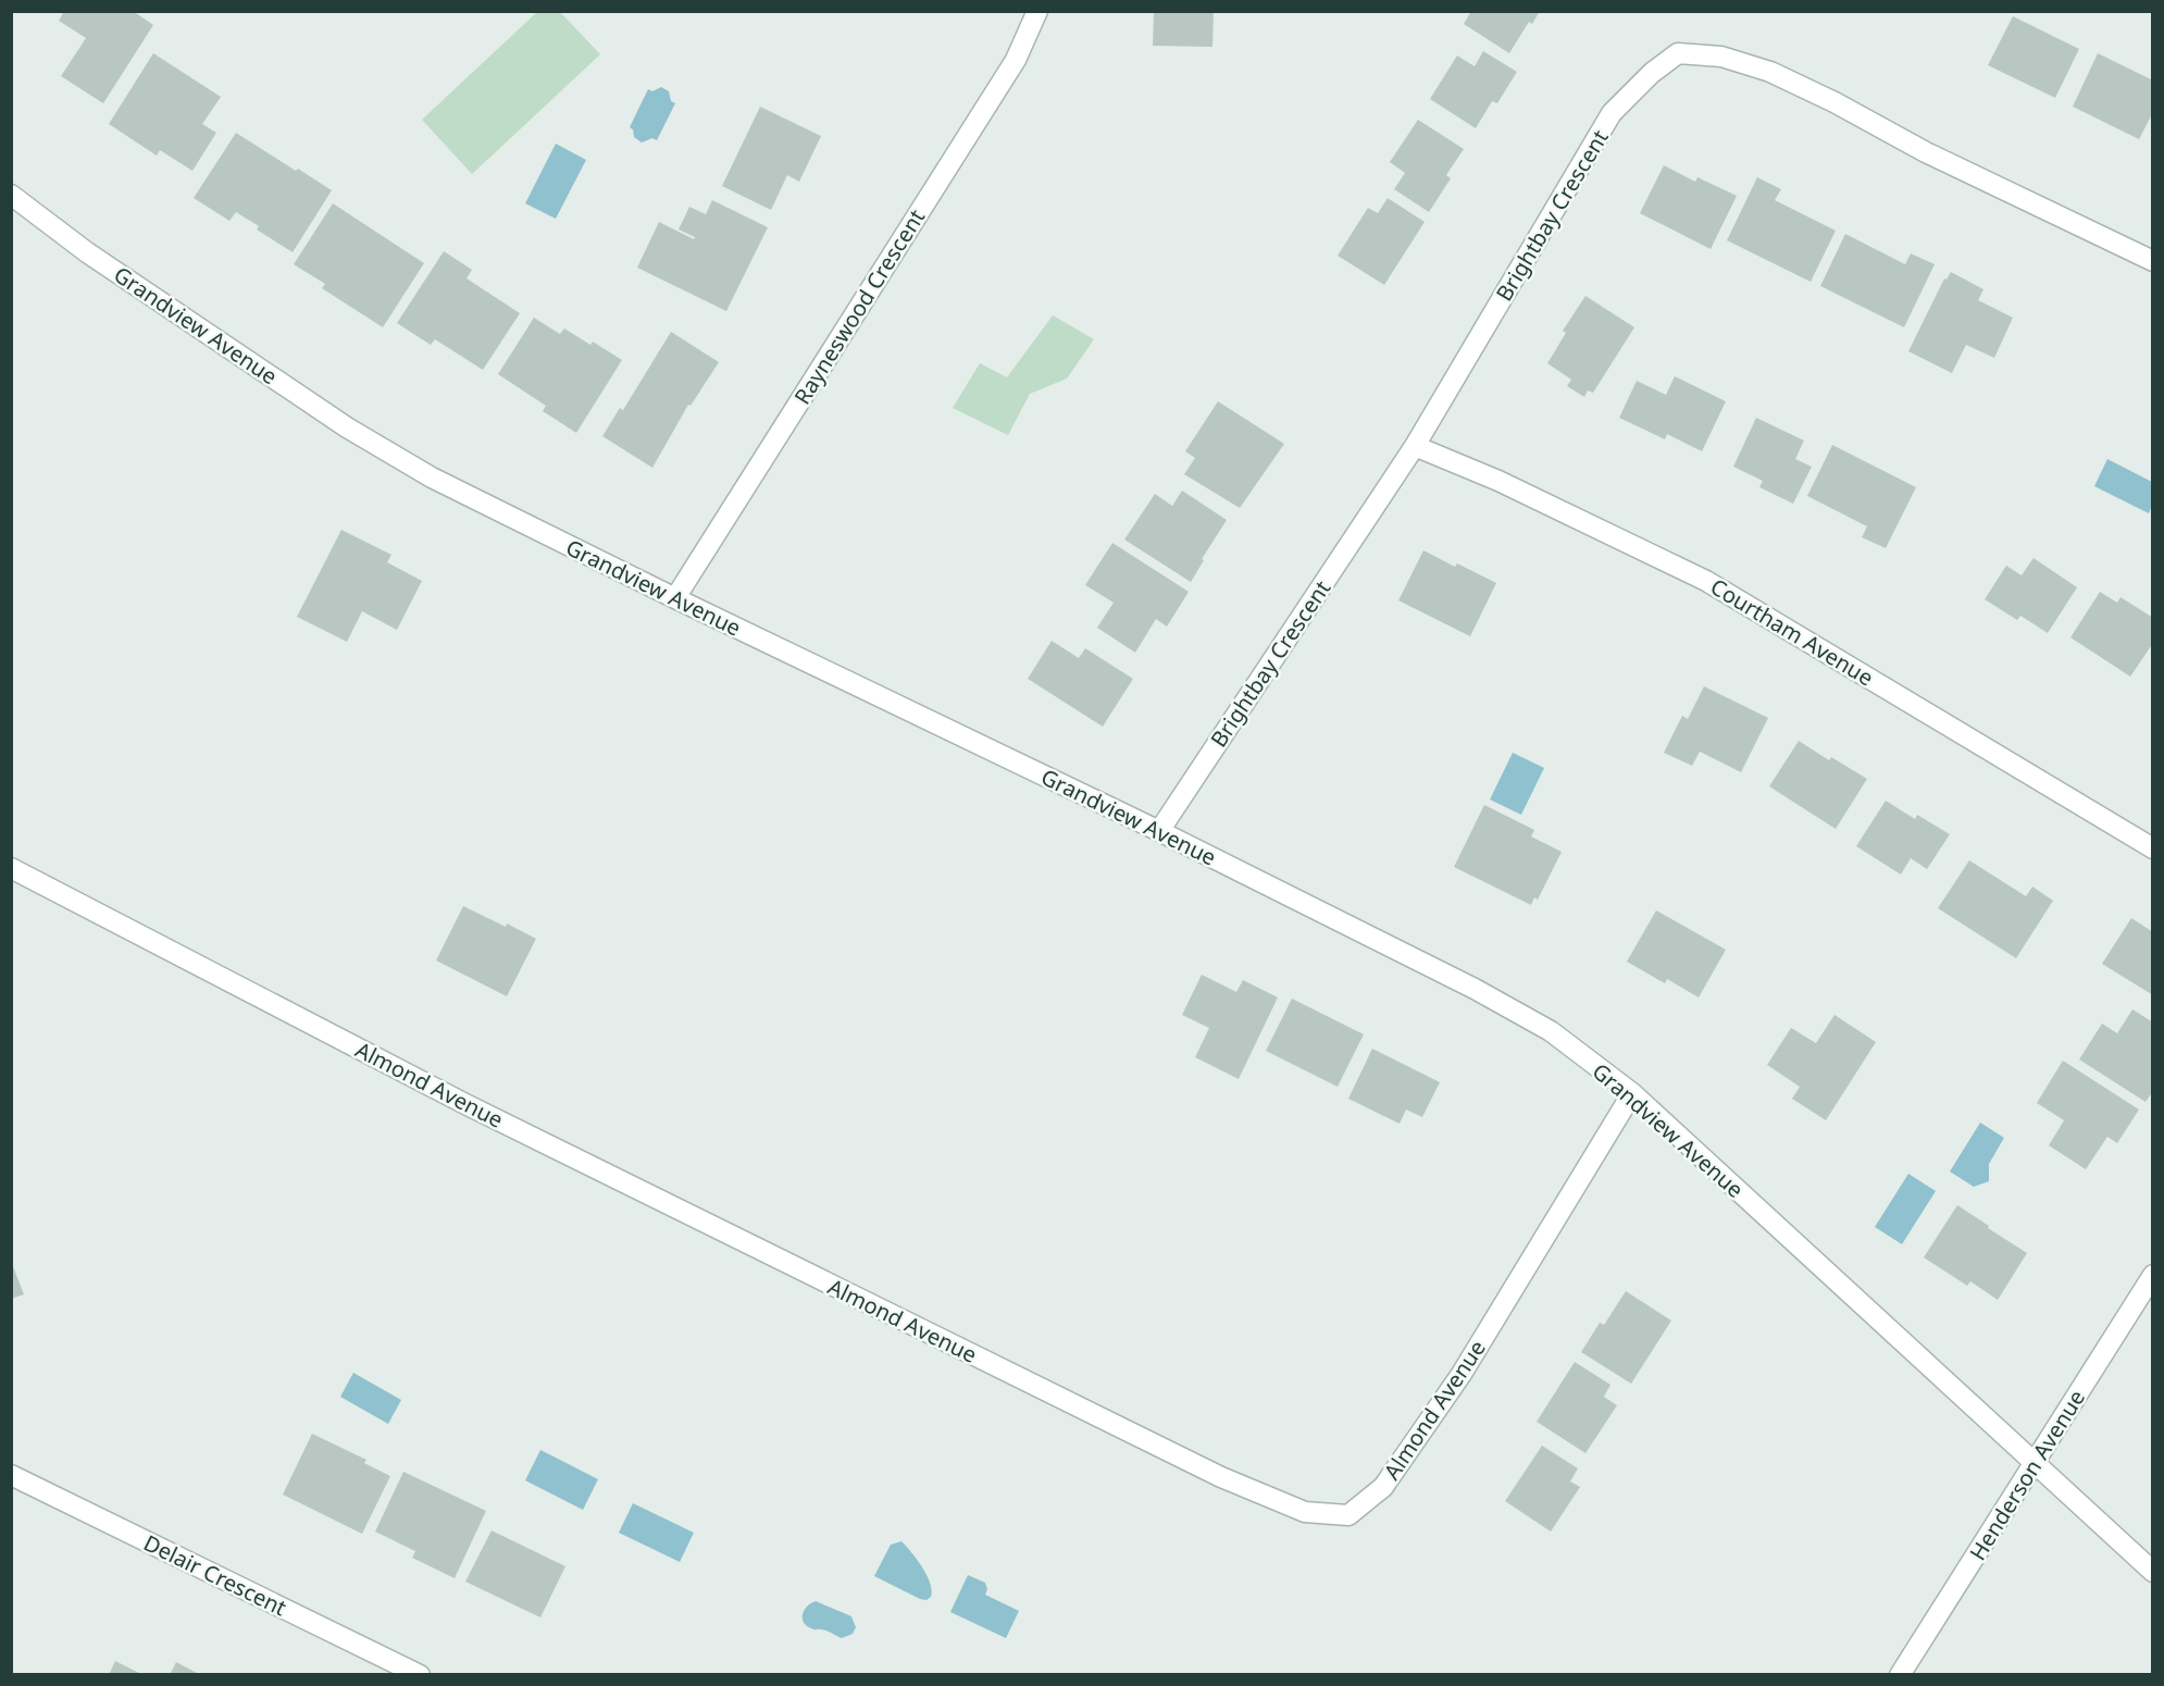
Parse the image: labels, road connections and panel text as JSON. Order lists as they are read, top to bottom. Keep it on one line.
{"streets":{"street":["Brightbay Crescent","Rayneswood Crescent","Grandview Avenue","Courtham Avenue","Almond Avenue","Henderson Avenue","Delair Crescent"]},"crossings":[["Brightbay Crescent","Grandview Avenue"],["Brightbay Crescent","Courtham Avenue"],["Rayneswood Crescent","Grandview Avenue"],["Grandview Avenue","Almond Avenue"],["Grandview Avenue","Henderson Avenue"]]}
